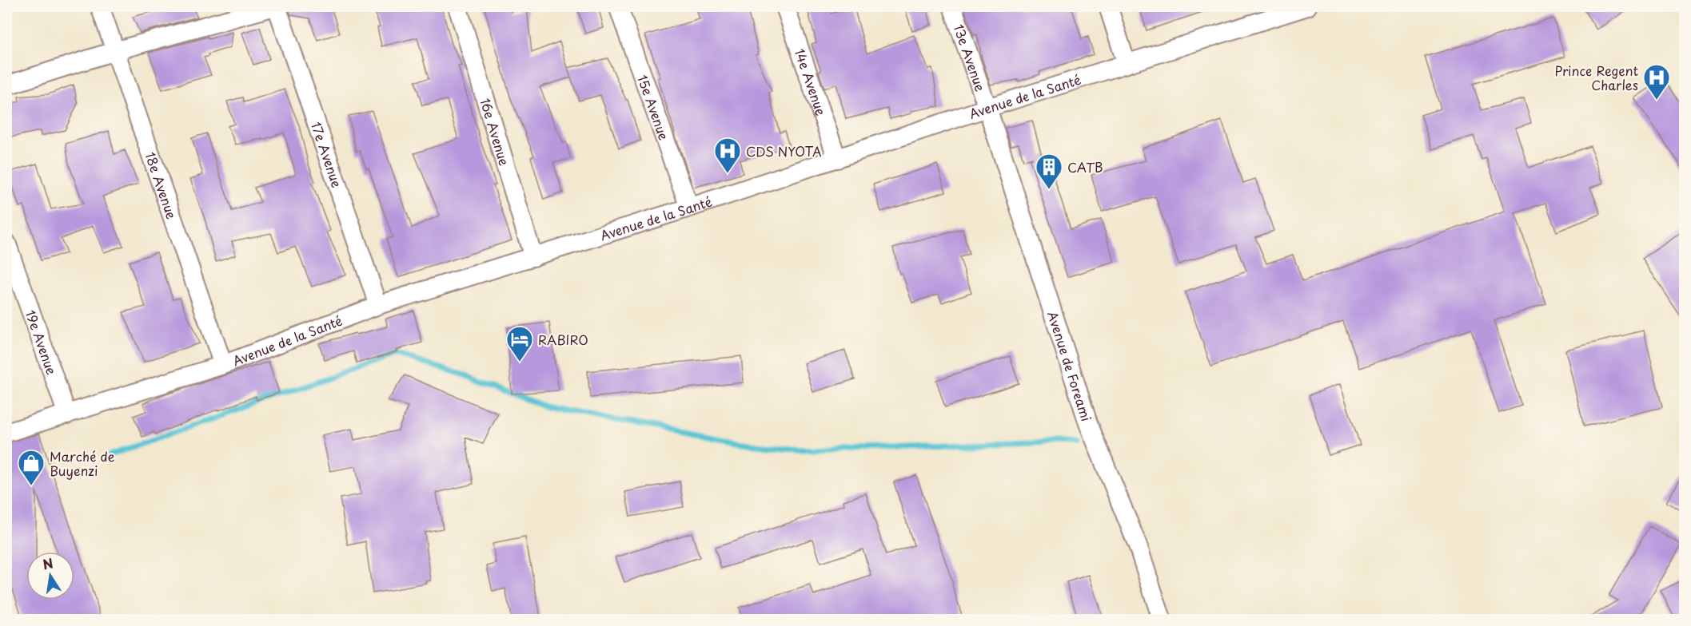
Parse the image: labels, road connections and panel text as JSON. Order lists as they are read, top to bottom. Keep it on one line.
{"streets":{"street":["13e Avenue","14e Avenue","Avenue de la Santé","15e Avenue","16e Avenue","17e Avenue","18e Avenue","19e Avenue","Avenue de Foreami"]},"crossings":[["13e Avenue","Avenue de la Santé"],["13e Avenue","Avenue de Foreami"],["14e Avenue","Avenue de la Santé"],["Avenue de la Santé","15e Avenue"],["Avenue de la Santé","16e Avenue"],["Avenue de la Santé","17e Avenue"],["Avenue de la Santé","18e Avenue"],["Avenue de la Santé","19e Avenue"],["Avenue de la Santé","Avenue de Foreami"]],"places":{"hospital":["Prince Regent Charles","CDS NYOTA"],"building":["CATB"],"hotel":["RABIRO"],"shop":["Marché de Buyenzi"]},"north":"top"}
